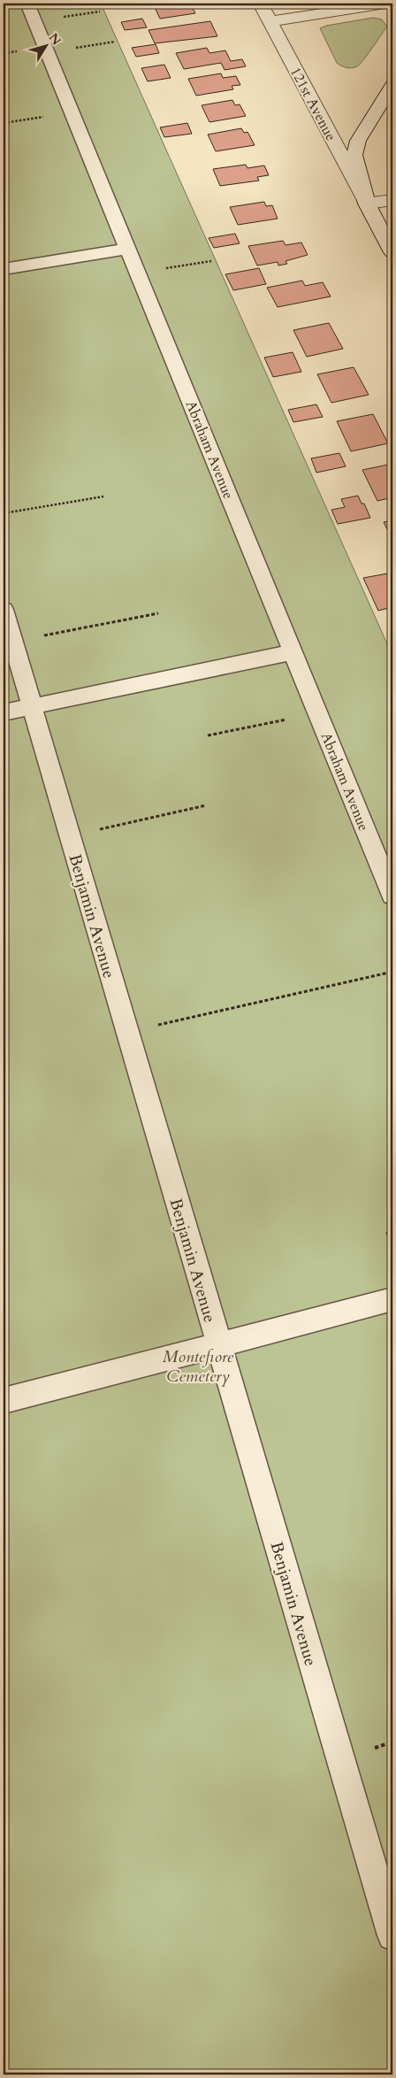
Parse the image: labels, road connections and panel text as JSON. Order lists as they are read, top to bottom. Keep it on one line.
{"streets":{"street":["121st Avenue"],"lane":["Abraham Avenue","Benjamin Avenue"]},"parks":["Montefiore Cemetery"],"north":"top right"}
